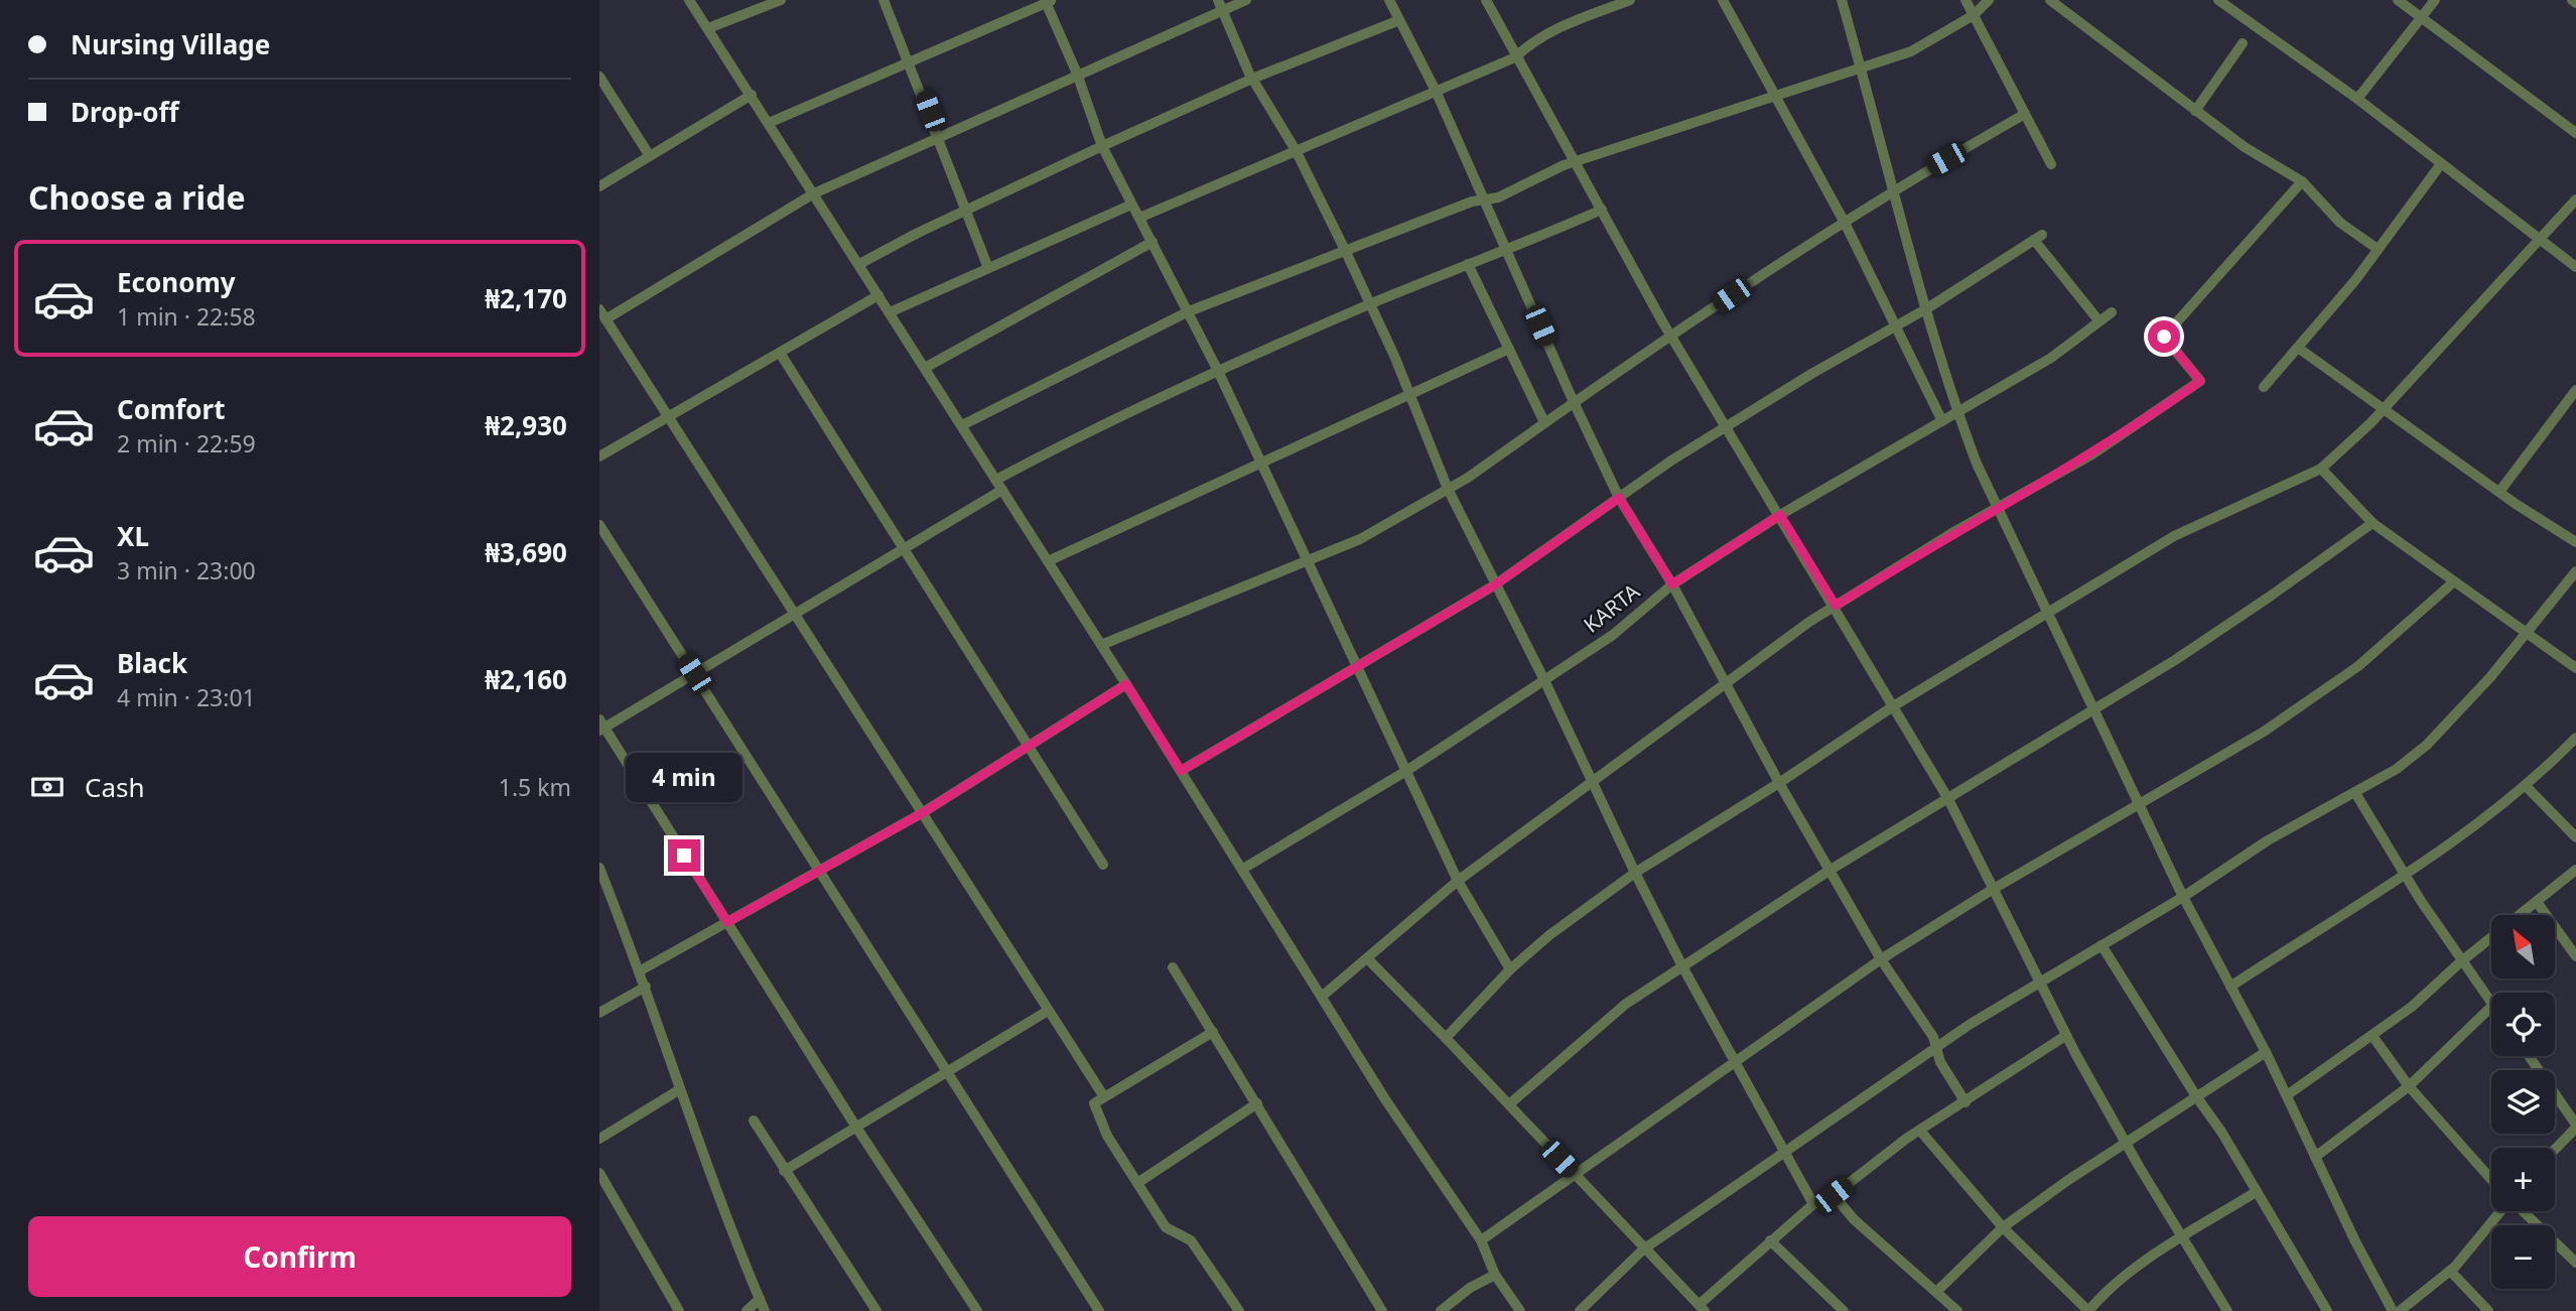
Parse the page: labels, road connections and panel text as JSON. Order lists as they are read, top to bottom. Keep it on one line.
{"streets":{"street":["KARTA"]},"north":"top left","page":{"banner":["Nursing Village","Drop-off"],"heading":"Choose a ride","list":[{"name":"Economy","note":"1 min · 22:58","value":"₦2,170"},{"name":"Comfort","note":"2 min · 22:59","value":"₦2,930"},{"name":"XL","note":"3 min · 23:00","value":"₦3,690"},{"name":"Black","note":"4 min · 23:01","value":"₦2,160"}],"pay":["Cash","1.5 km"],"bubble":"4 min","map_buttons":["+","−"],"buttons":"Confirm"}}
